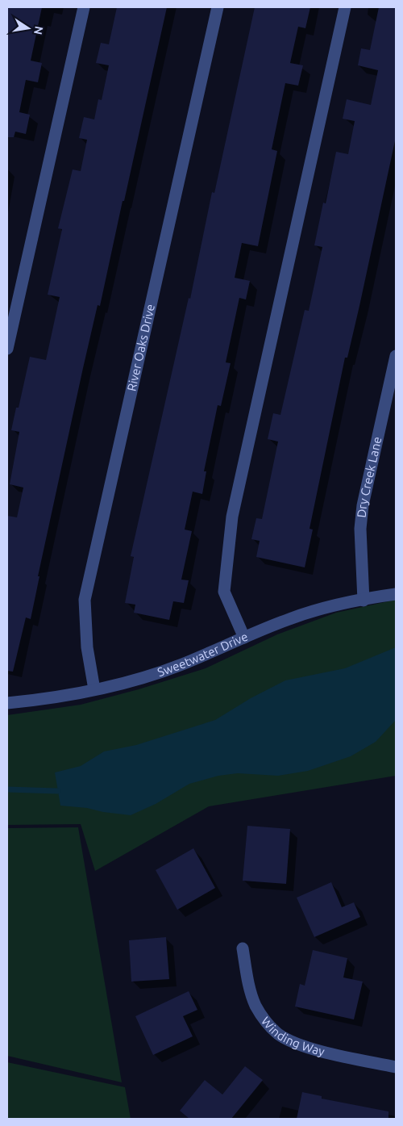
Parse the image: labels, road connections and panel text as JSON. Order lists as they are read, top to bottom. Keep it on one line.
{"streets":{"street":["River Oaks Drive","Dry Creek Lane","Sweetwater Drive","Winding Way"]},"crossings":[["River Oaks Drive","Sweetwater Drive"],["Dry Creek Lane","Sweetwater Drive"]],"north":"right"}
